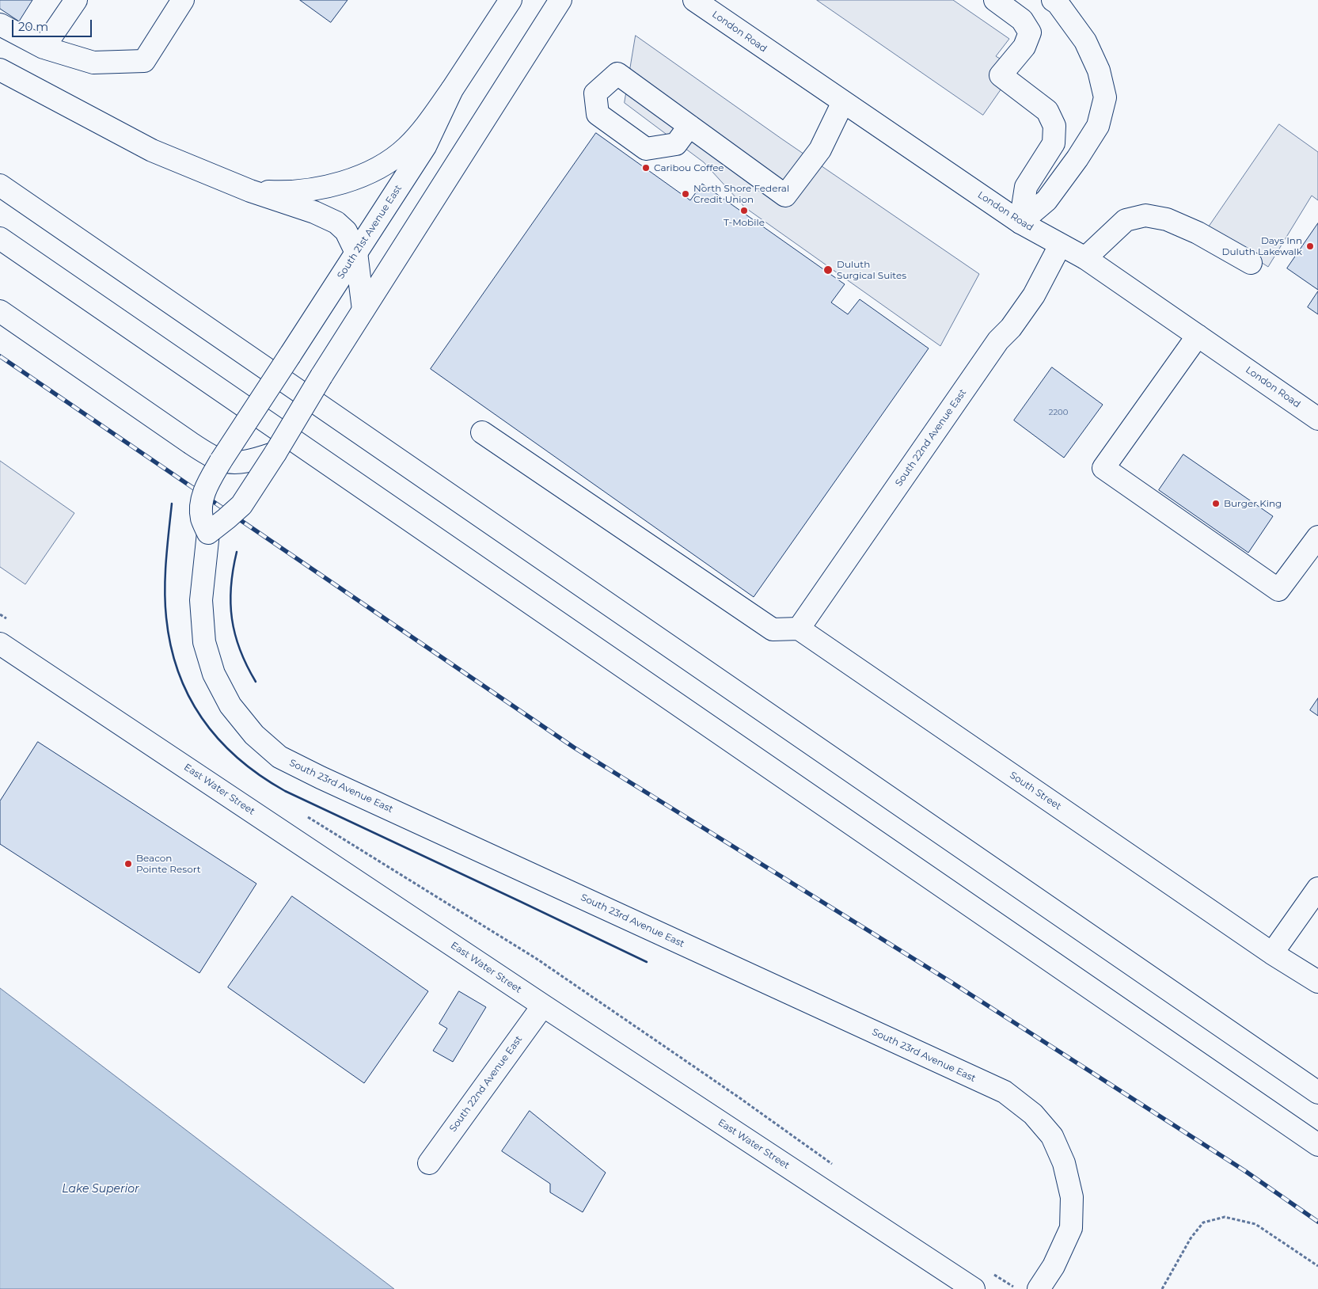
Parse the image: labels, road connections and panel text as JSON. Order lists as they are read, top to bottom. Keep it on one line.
{"streets":{"main road":["London Road","South 21st Avenue East","South 22nd Avenue East","South 23rd Avenue East","East Water Street","South Street"]},"crossings":[["London Road","South 22nd Avenue East"],["South 21st Avenue East","South 23rd Avenue East"],["South 22nd Avenue East","East Water Street"],["South 22nd Avenue East","South Street"]],"water":["Lake Superior"],"places":["Caribou Coffee","North Shore Federal Credit Union","T-Mobile","Days Inn Duluth Lakewalk","Duluth Surgical Suites","Burger King","Beacon Pointe Resort"],"house_numbers":["2200"],"scale_bar":"20 m"}
